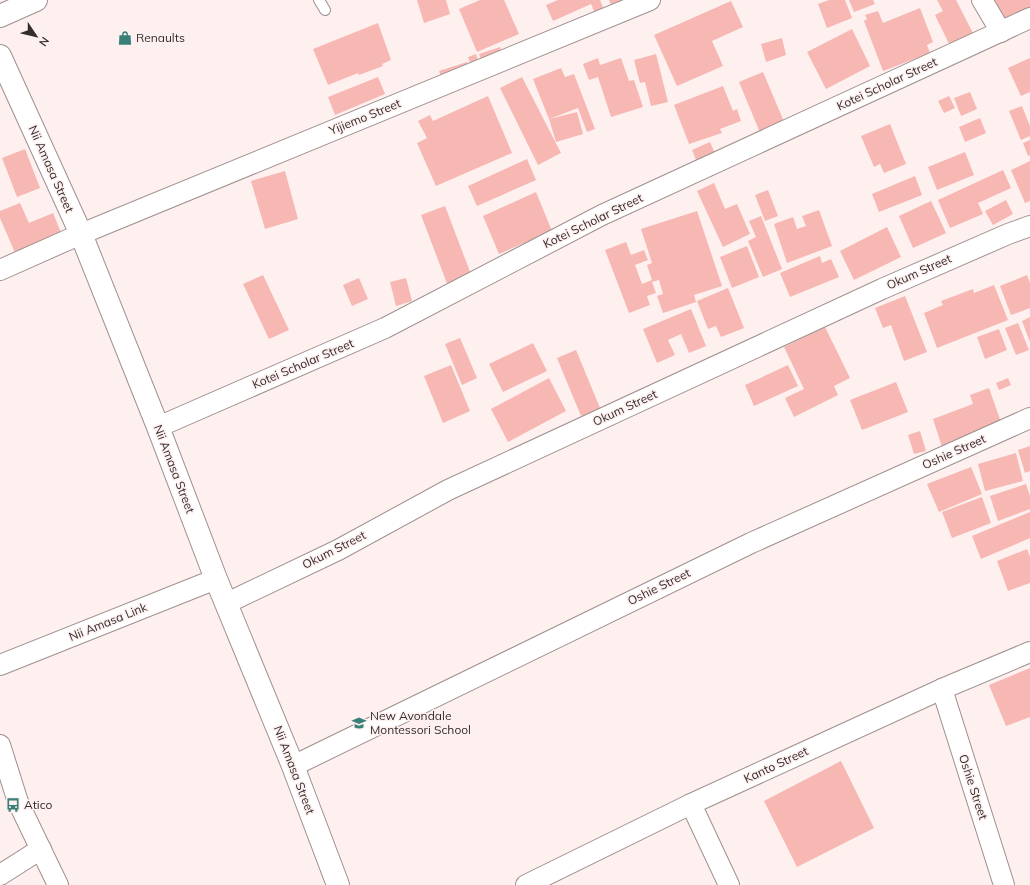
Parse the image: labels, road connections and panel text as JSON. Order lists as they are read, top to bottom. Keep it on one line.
{"streets":{"street":["Kotei Scholar Street","Yijiemo Street","Nii Amasa Street","Okum Street","Oshie Street","Nii Amasa Link","Kanto Street"]},"crossings":[["Kotei Scholar Street","Nii Amasa Street"],["Yijiemo Street","Nii Amasa Street"],["Nii Amasa Street","Okum Street"],["Nii Amasa Street","Oshie Street"],["Nii Amasa Street","Nii Amasa Link"],["Oshie Street","Kanto Street"]],"places":{"shop":["Renaults"],"school or university":["New Avondale Montessori School"],"bus stop":["Atico"]},"north":"bottom right"}
